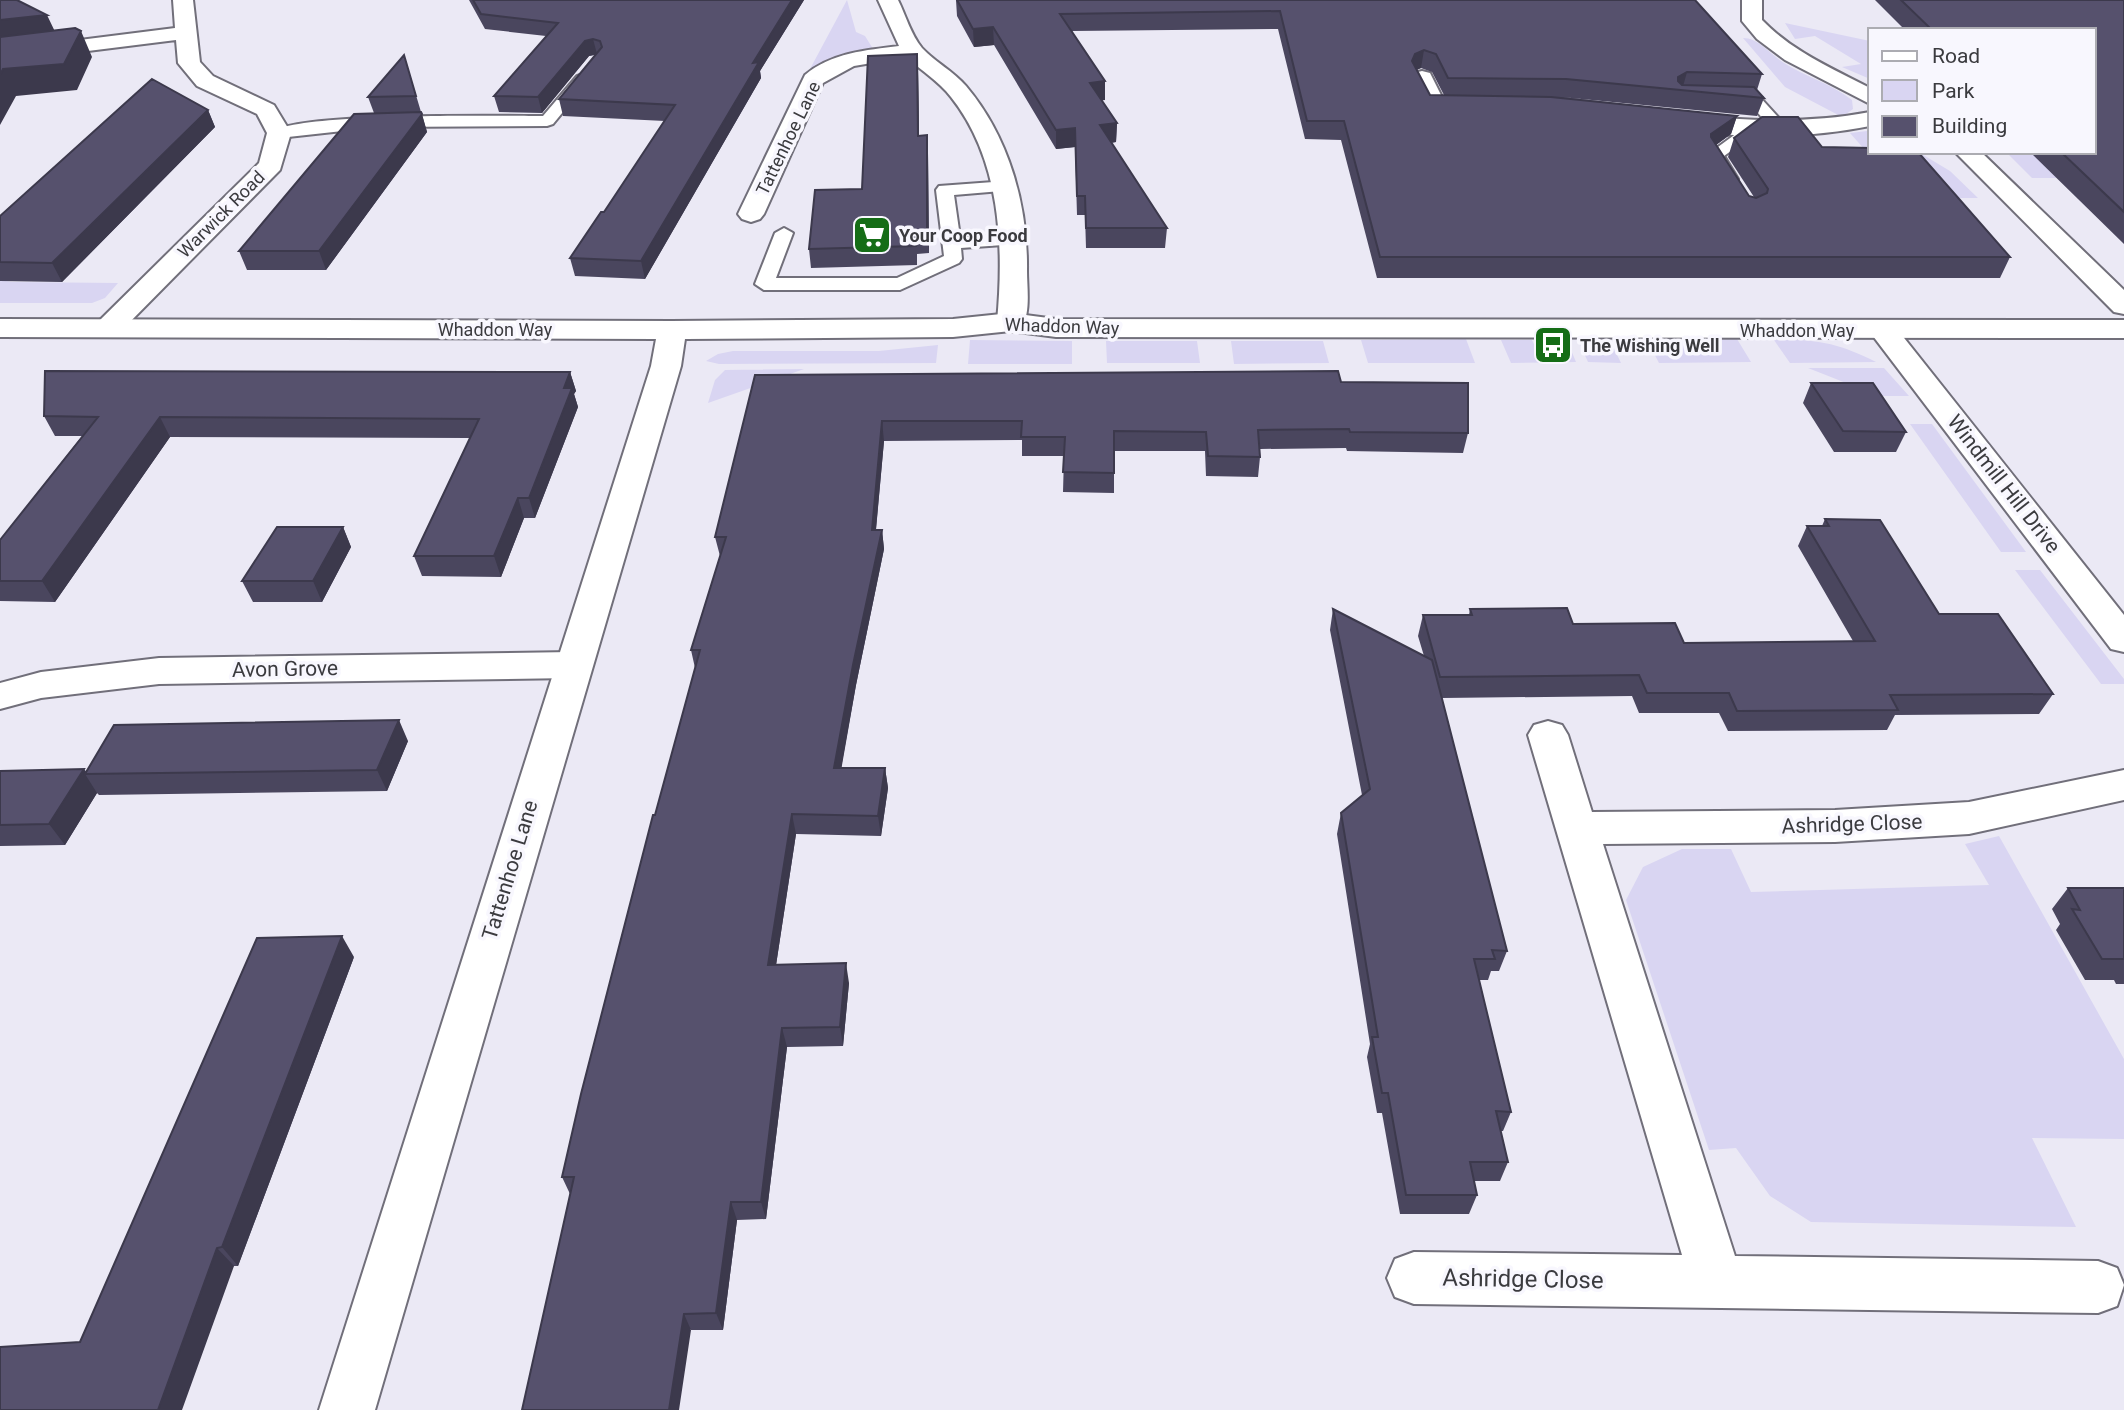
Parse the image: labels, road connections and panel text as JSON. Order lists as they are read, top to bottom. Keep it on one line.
{"streets":{"street":["Tattenhoe Lane","Warwick Road","Whaddon Way","Windmill Hill Drive","Avon Grove","Ashridge Close"]},"crossings":[["Tattenhoe Lane","Whaddon Way"],["Tattenhoe Lane","Avon Grove"],["Warwick Road","Whaddon Way"],["Whaddon Way","Windmill Hill Drive"]],"places":{"supermarket":["Your Coop Food"],"bus stop":["The Wishing Well"]},"legend":["Road","Park","Building"]}
